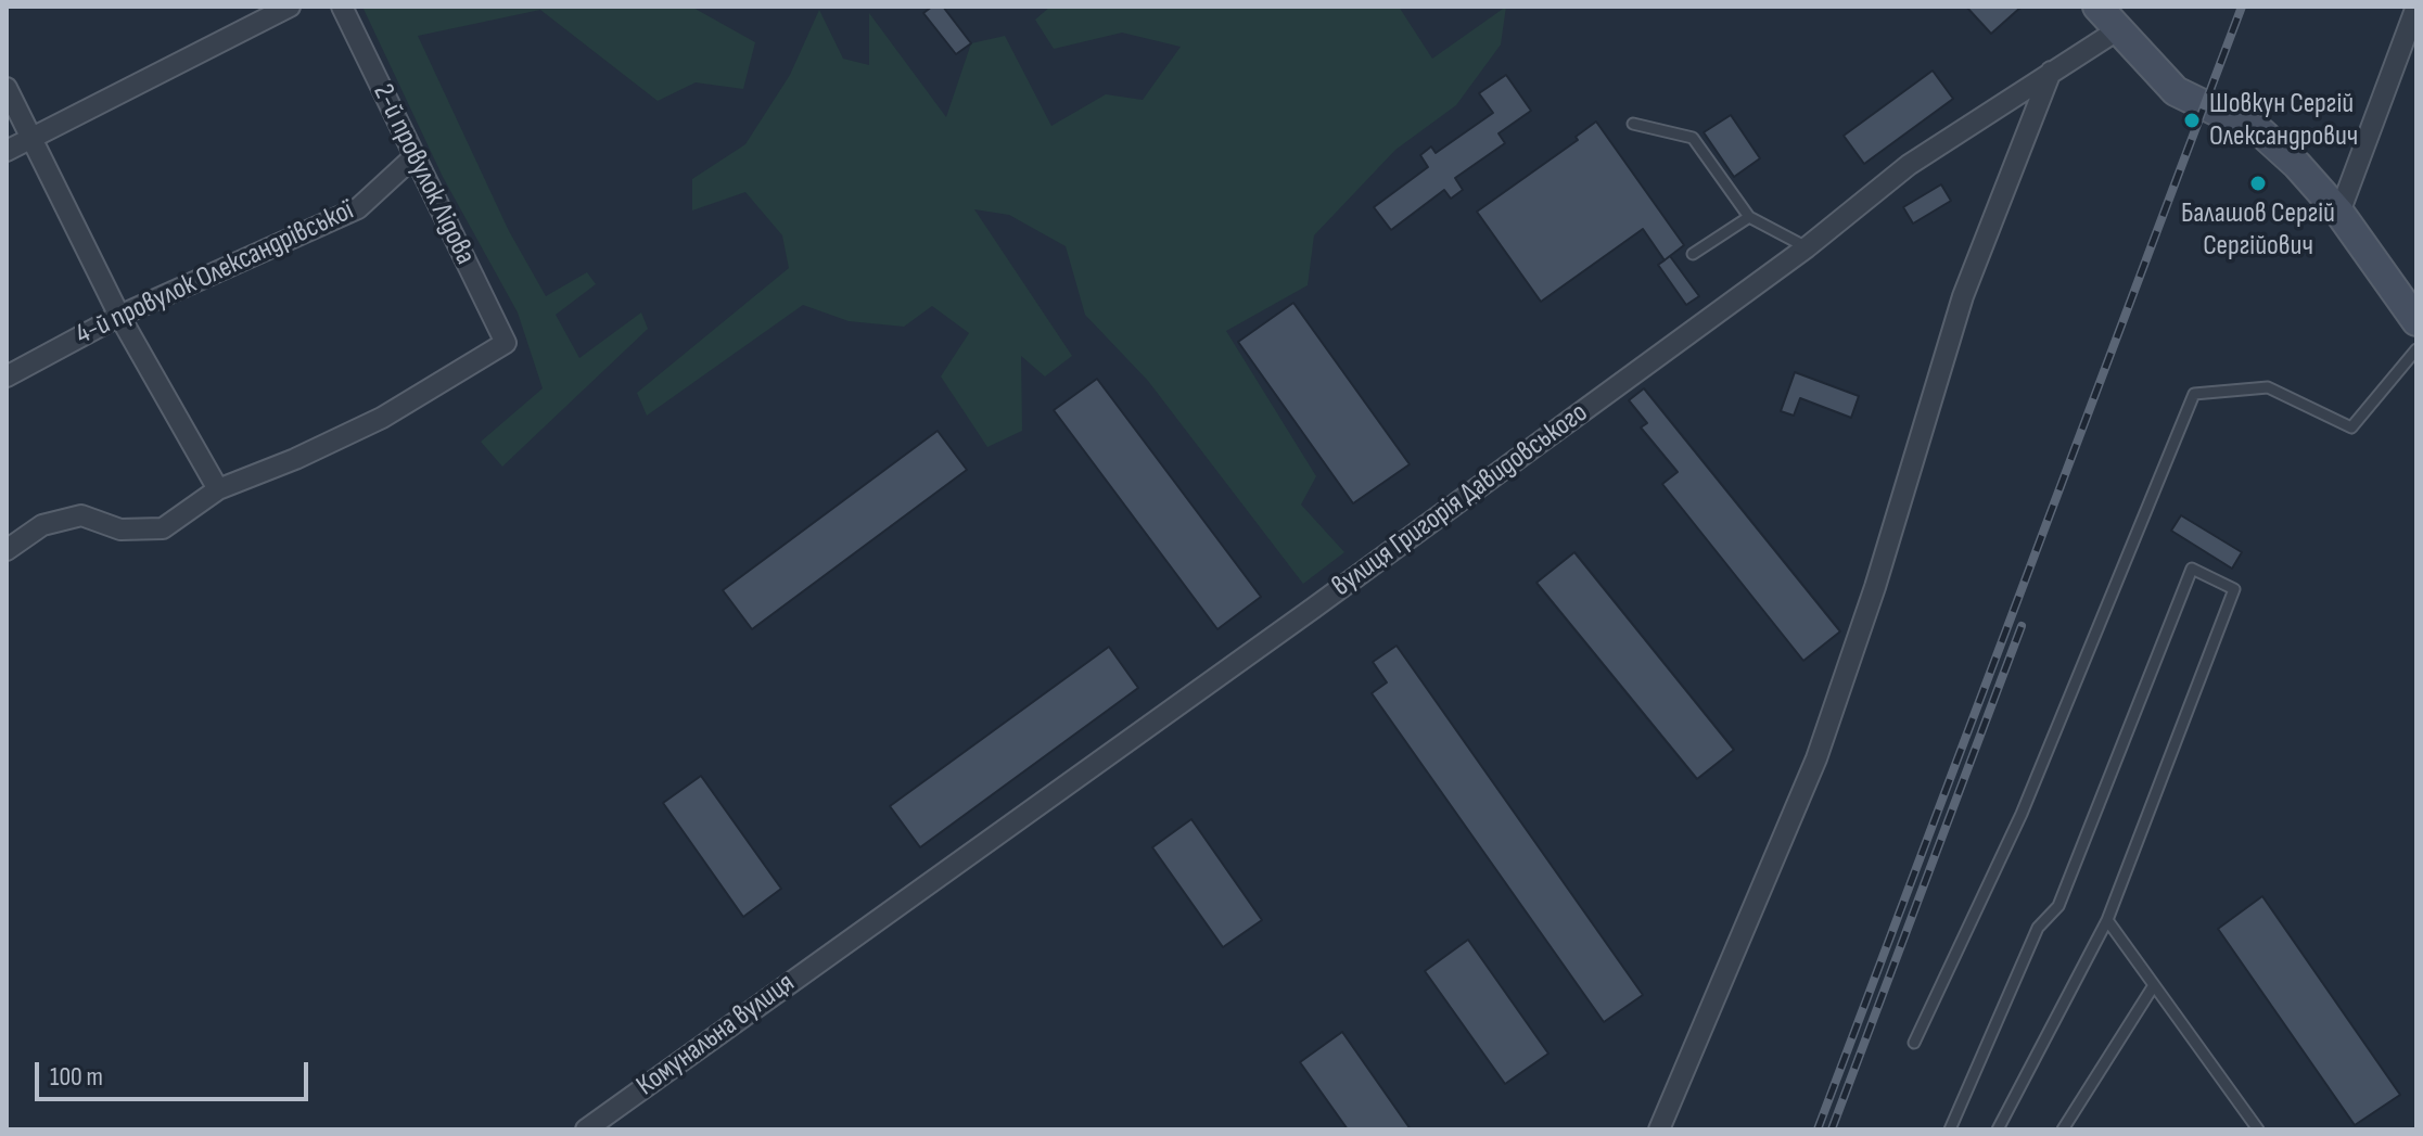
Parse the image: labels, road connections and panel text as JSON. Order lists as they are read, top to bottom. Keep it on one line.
{"streets":{"street":["2-й провулок Лідова","4-й провулок Олександрівської","вулиця Григорія Давидовського","Комунальна вулиця"]},"crossings":[["2-й провулок Лідова","4-й провулок Олександрівської"],["вулиця Григорія Давидовського","Комунальна вулиця"]],"places":["Шовкун Сергій Олександрович","Балашов Сергій Сергійович"],"scale_bar":"100 m"}
